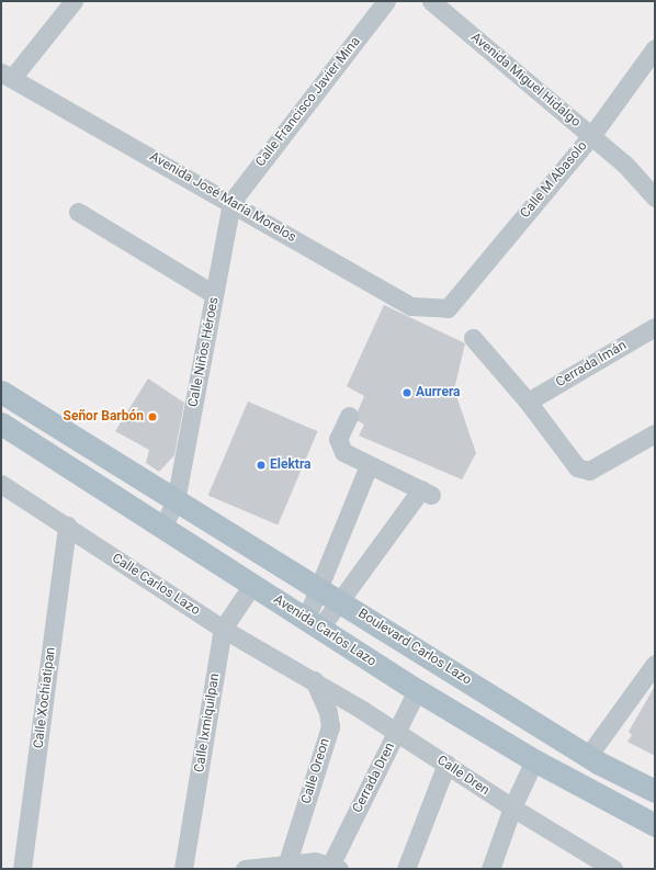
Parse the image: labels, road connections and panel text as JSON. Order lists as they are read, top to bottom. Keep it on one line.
{"streets":{"main road":["Avenida Carlos Lazo","Boulevard Carlos Lazo"],"street":["Avenida Miguel Hidalgo","Calle Francisco Javier Mina","Calle M Abasolo","Avenida José María Morelos","Calle Niños Héroes","Cerrada Imán","Calle Carlos Lazo","Calle Xochiatipan","Calle Ixmiquilpan","Calle Oreon","Calle Dren","Cerrada Dren"]},"crossings":[["Avenida Miguel Hidalgo","Calle M Abasolo"],["Calle Francisco Javier Mina","Avenida José María Morelos"],["Calle Francisco Javier Mina","Calle Niños Héroes"],["Calle M Abasolo","Avenida José María Morelos"],["Avenida José María Morelos","Calle Niños Héroes"],["Calle Niños Héroes","Avenida Carlos Lazo"],["Calle Niños Héroes","Boulevard Carlos Lazo"],["Calle Carlos Lazo","Calle Xochiatipan"],["Calle Carlos Lazo","Calle Ixmiquilpan"],["Calle Carlos Lazo","Calle Oreon"],["Calle Carlos Lazo","Calle Dren"],["Avenida Carlos Lazo","Calle Ixmiquilpan"],["Avenida Carlos Lazo","Cerrada Dren"],["Calle Oreon","Calle Dren"],["Calle Oreon","Cerrada Dren"],["Calle Dren","Cerrada Dren"]],"places":["Aurrera","Señor Barbón","Elektra"]}
